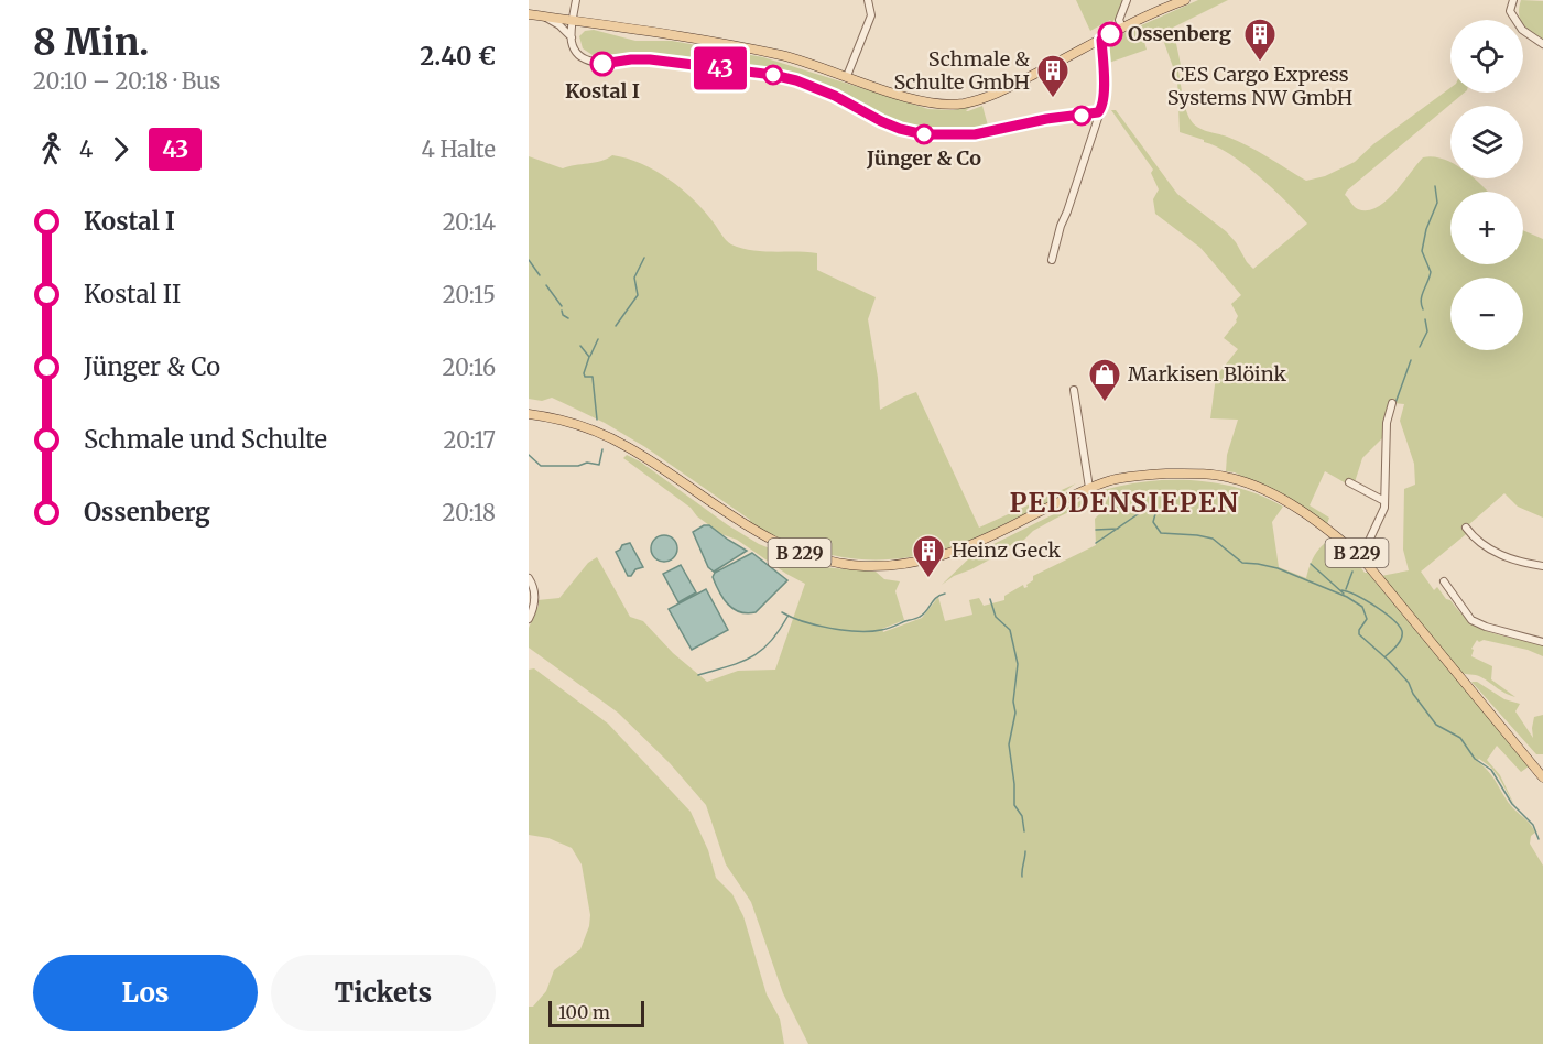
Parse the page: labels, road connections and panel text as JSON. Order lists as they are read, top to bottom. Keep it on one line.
{"streets":{"main road":["B 229"]},"districts":["PEDDENSIEPEN"],"places":{"other":["Ossenberg","Kostal I","Jünger & Co"],"building":["CES Cargo Express Systems NW GmbH","Schmale & Schulte GmbH","Heinz Geck"],"shop":["Markisen Blöink"]},"lines":["bus line 43"],"scale_bar":"100 m","page":{"heading":["8 Min.","20:10 – 20:18 · Bus","2.40 €"],"on_map":"43","map_buttons":["+","−"],"legs":["4","43","4 Halte"],"list":[{"name":"Kostal I","value":"20:14"},{"name":"Kostal II","value":"20:15"},{"name":"Jünger & Co","value":"20:16"},{"name":"Schmale und Schulte","value":"20:17"},{"name":"Ossenberg","value":"20:18"}],"buttons":["Los","Tickets"],"scale":"100 m"}}
